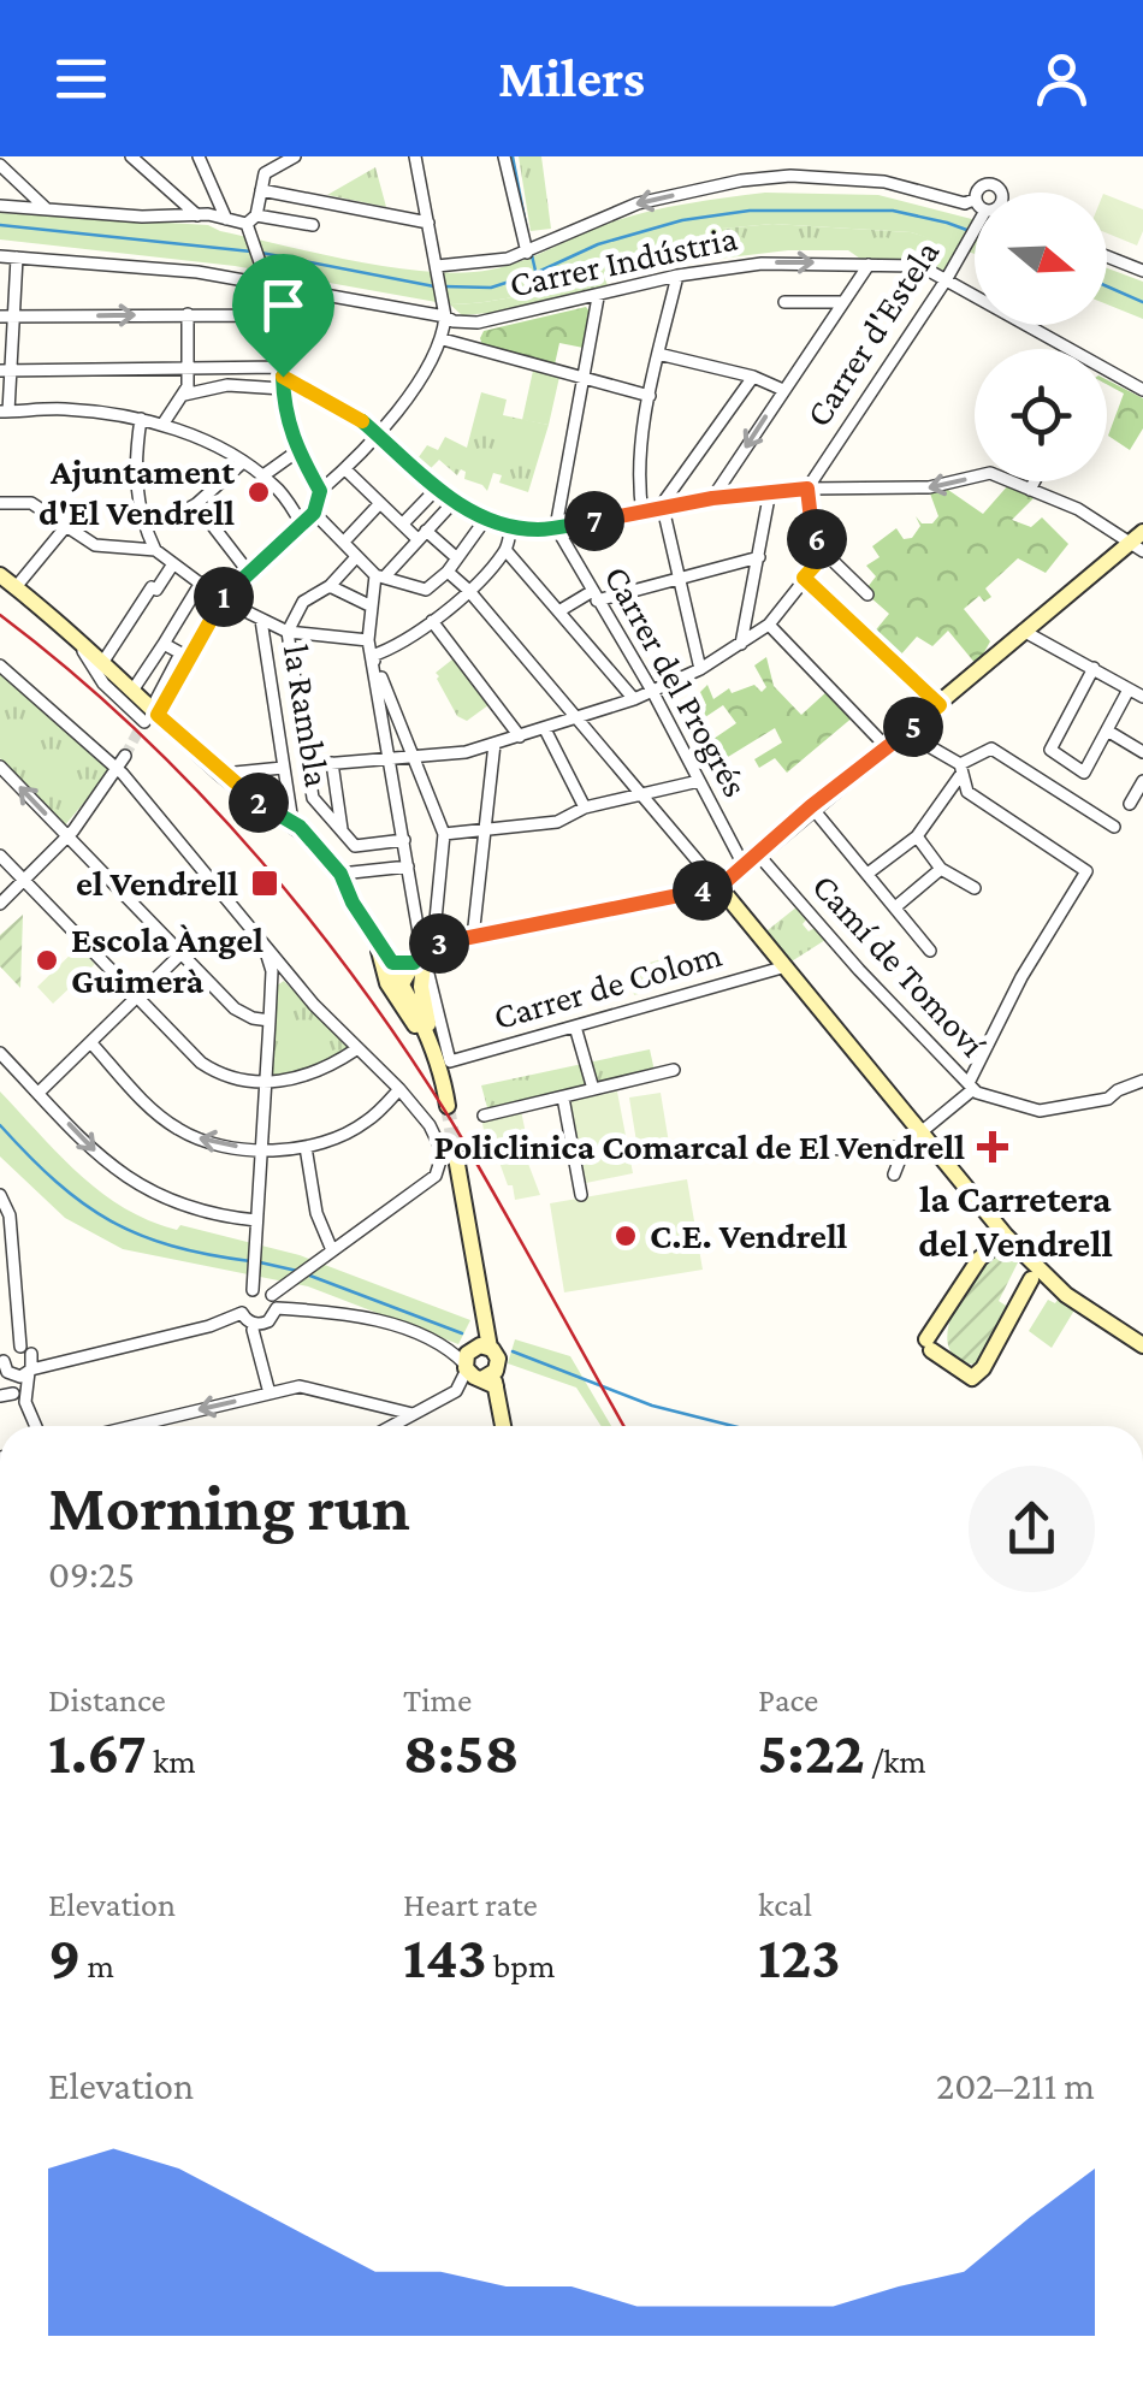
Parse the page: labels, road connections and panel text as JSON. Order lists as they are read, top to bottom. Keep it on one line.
{"streets":{"street":["Carrer Indústria","Carrer d'Estela","Carrer del Progrés","la Rambla","Camí de Tomoví","Carrer de Colom"]},"crossings":[["Carrer Indústria","Carrer d'Estela"]],"districts":["la Carretera del Vendrell"],"places":{"other":["Ajuntament d'El Vendrell","Escola Àngel Guimerà","C.E. Vendrell"],"transit":["el Vendrell"],"health":["Policlinica Comarcal de El Vendrell"]},"north":"right","page":{"header":"Milers","pins":["7","6","1","5","2","4","3"],"heading":["Morning run","09:25"],"stats":[["Distance","1.67 km"],["Time","8:58"],["Pace","5:22 /km"],["Elevation","9 m"],["Heart rate","143 bpm"],["kcal","123"]],"chart":["Elevation","202–211 m"]}}
